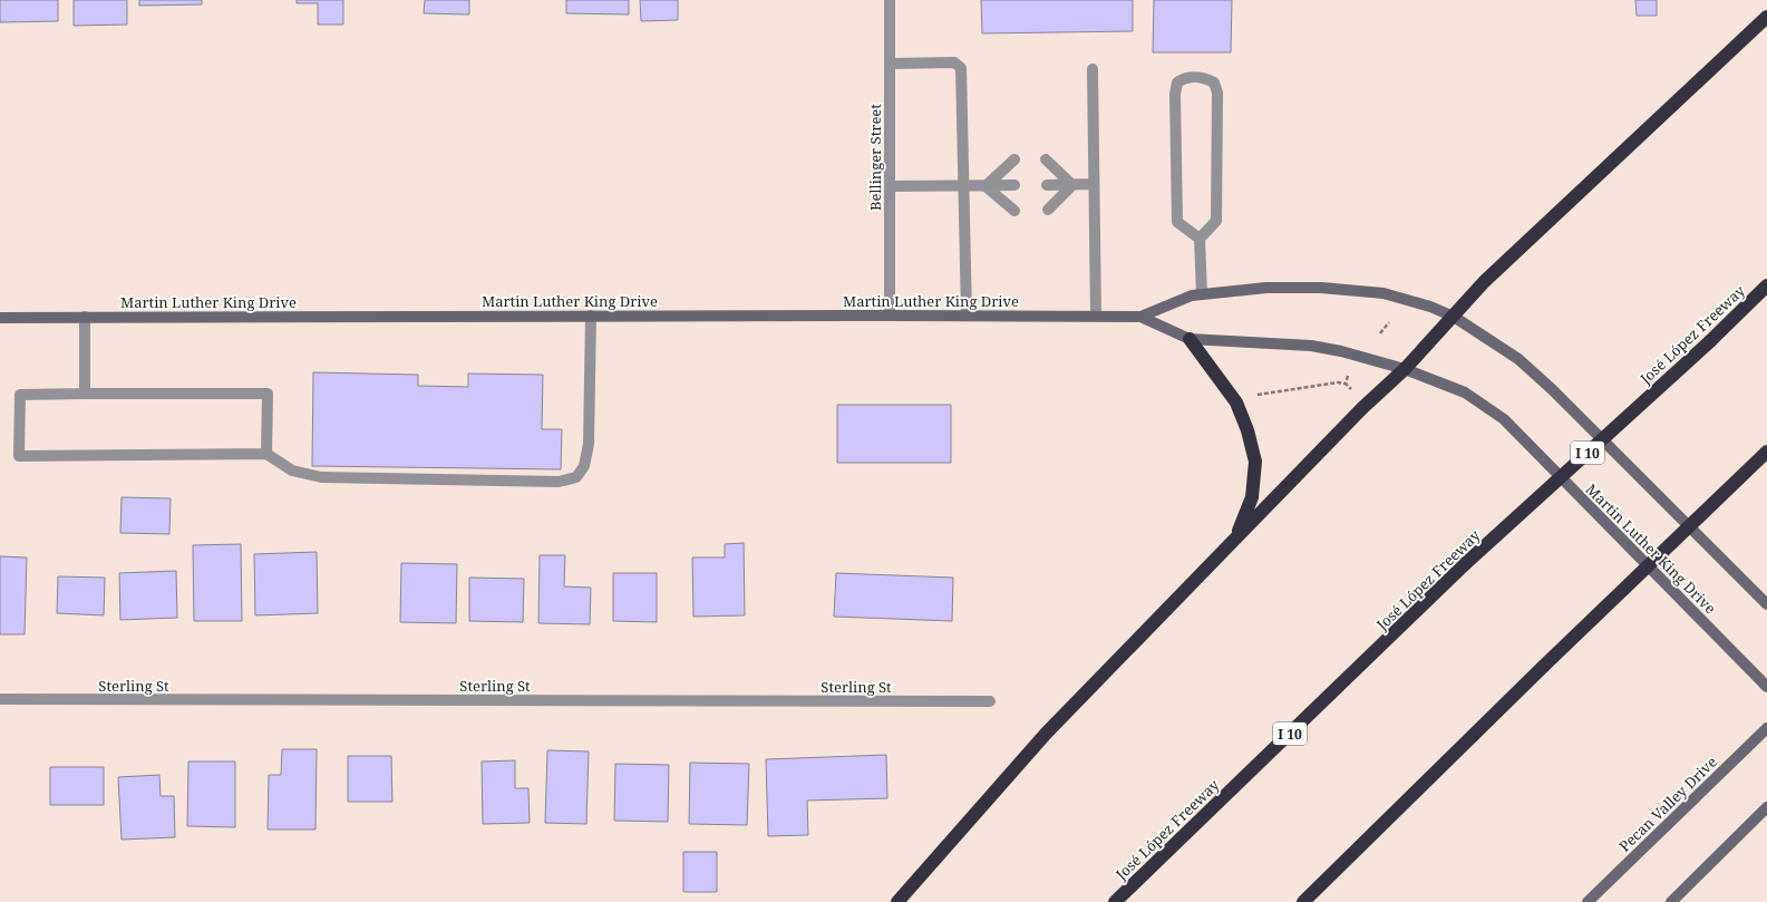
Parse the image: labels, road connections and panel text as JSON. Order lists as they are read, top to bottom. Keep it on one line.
{"streets":{"highway":["José López Freeway","I 10"],"main road":["Martin Luther King Drive","Pecan Valley Drive"],"street":["Bellinger Street","Sterling St"]},"crossings":[["Bellinger Street","Martin Luther King Drive"]]}
